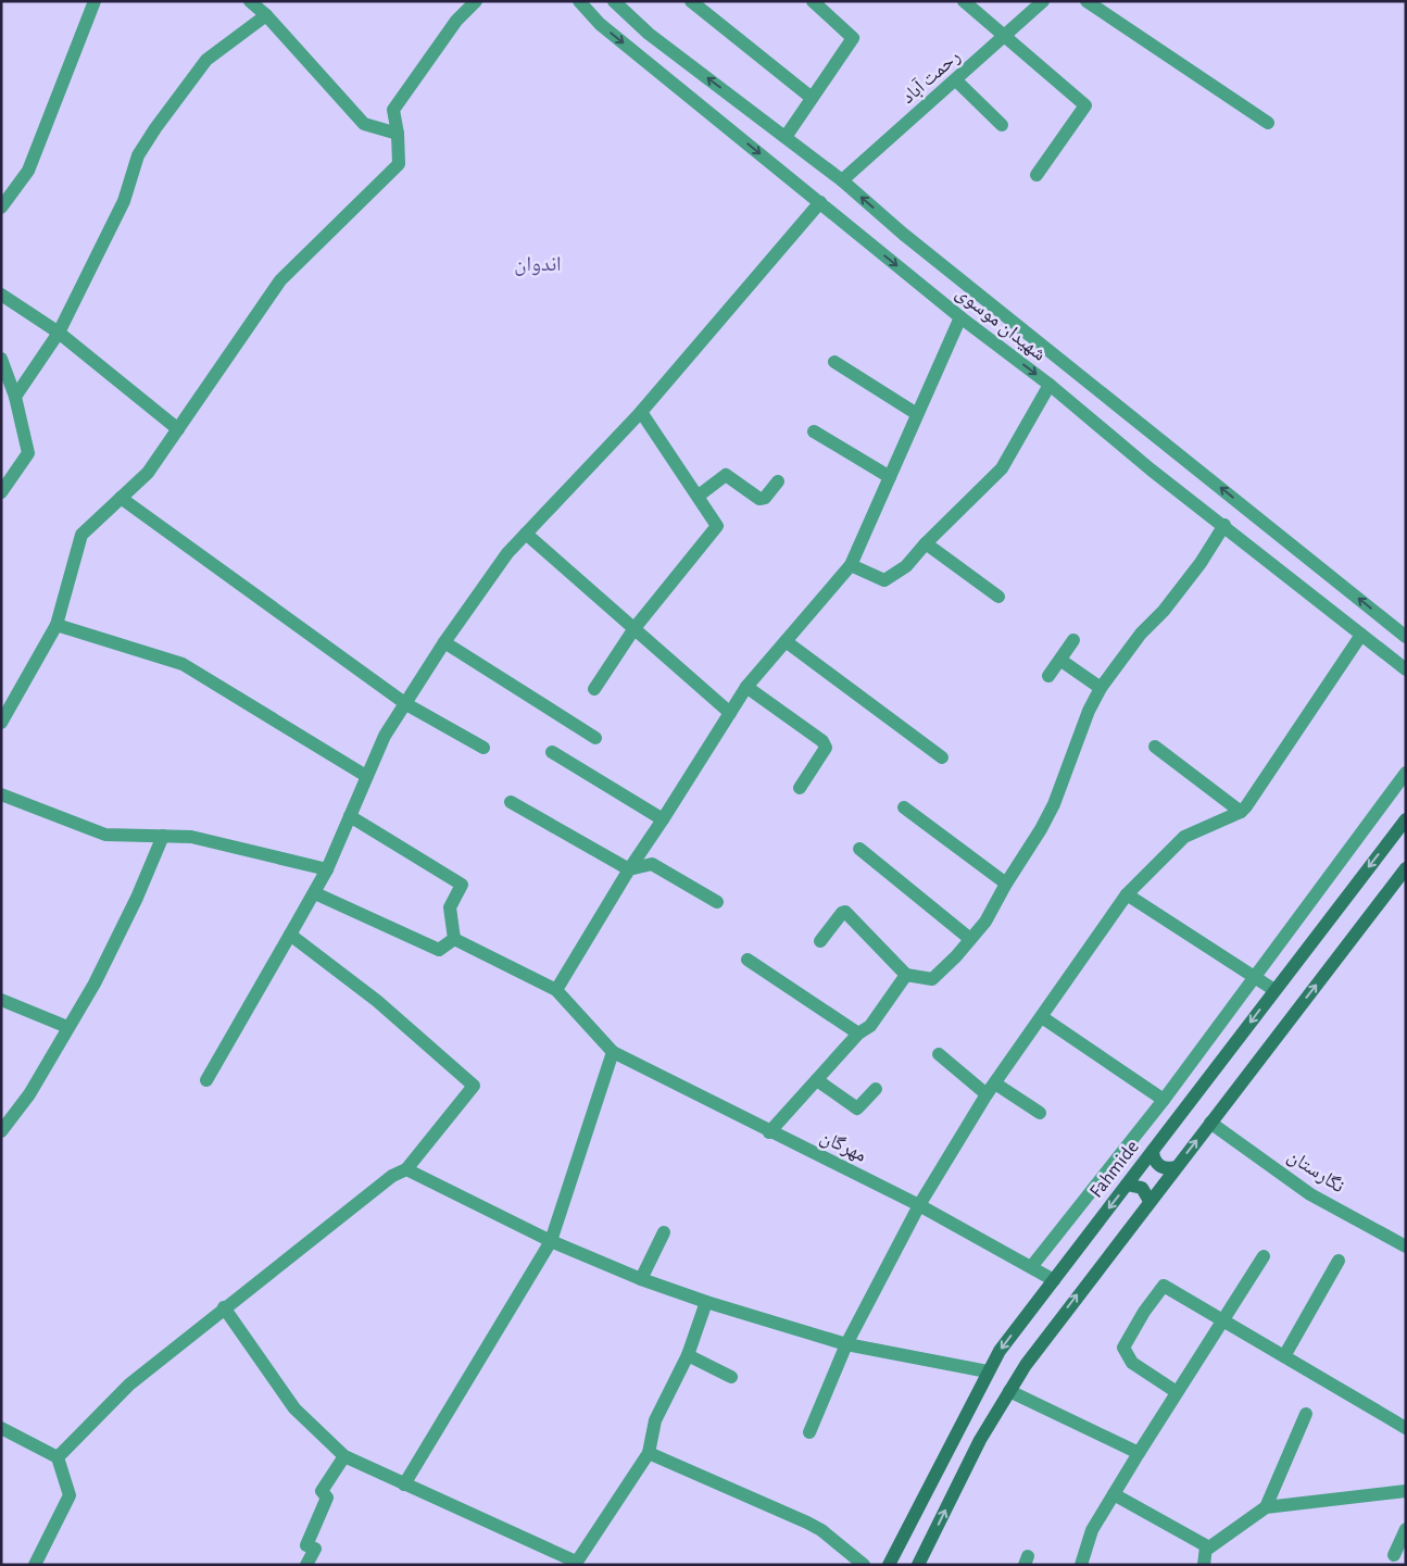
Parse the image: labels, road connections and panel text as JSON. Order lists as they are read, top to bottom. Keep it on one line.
{"streets":{"main road":["Fahmide"],"street":["رحمت آباد","شهیدان موسوی","مهرگان","نگارستان"]},"crossings":[["رحمت آباد","شهیدان موسوی"],["مهرگان","Fahmide"]],"districts":["اندوان"]}
